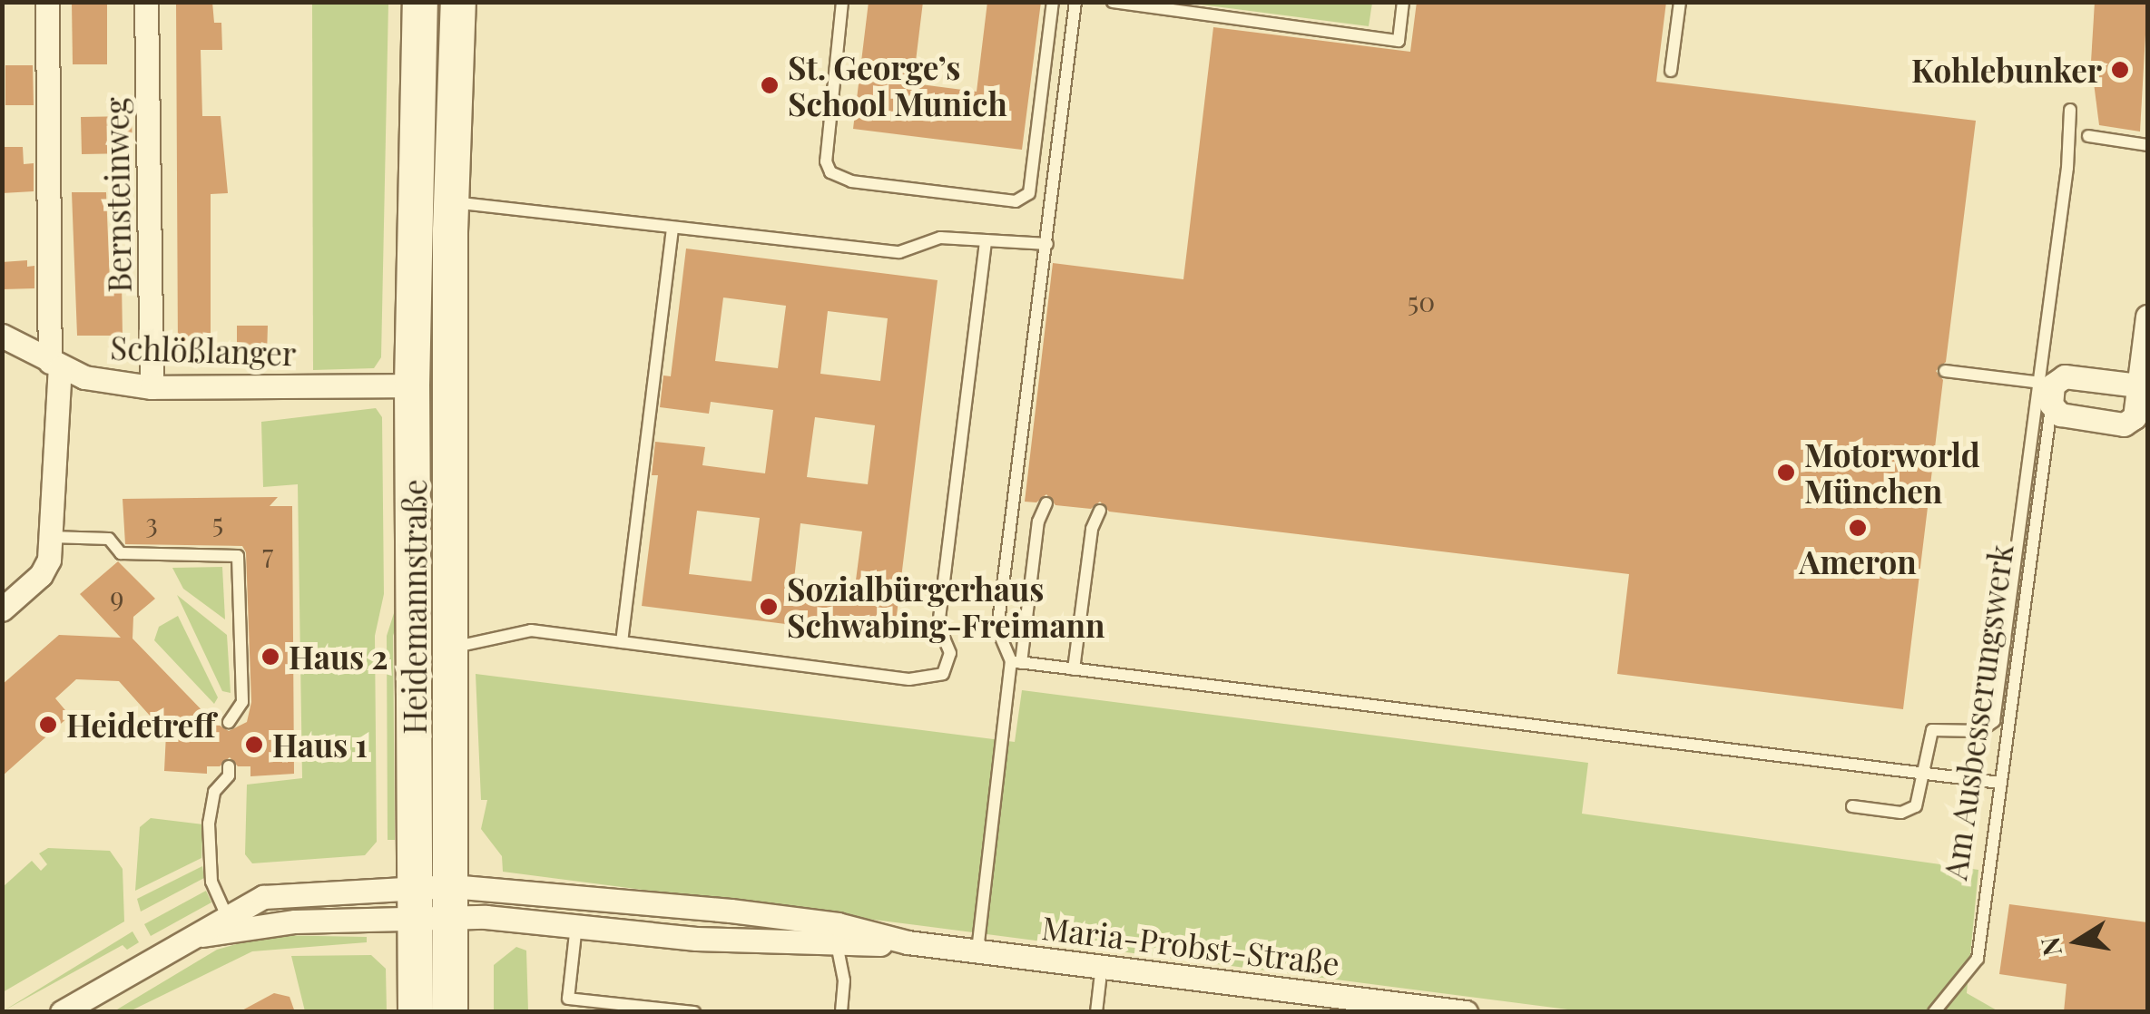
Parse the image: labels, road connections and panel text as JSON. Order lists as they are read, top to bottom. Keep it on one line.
{"streets":{"main road":["Heidemannstraße"],"street":["Bernsteinweg","Schlößlanger","Maria-Probst-Straße"],"lane":["Am Ausbesserungswerk"]},"crossings":[["Bernsteinweg","Schlößlanger"],["Schlößlanger","Heidemannstraße"],["Heidemannstraße","Maria-Probst-Straße"]],"places":["Kohlebunker","St. George’s School Munich","Motorworld München","Ameron","Sozialbürgerhaus Schwabing-Freimann","Haus 2","Heidetreff","Haus 1"],"house_numbers":["50","3","5","7","9"],"north":"left"}
